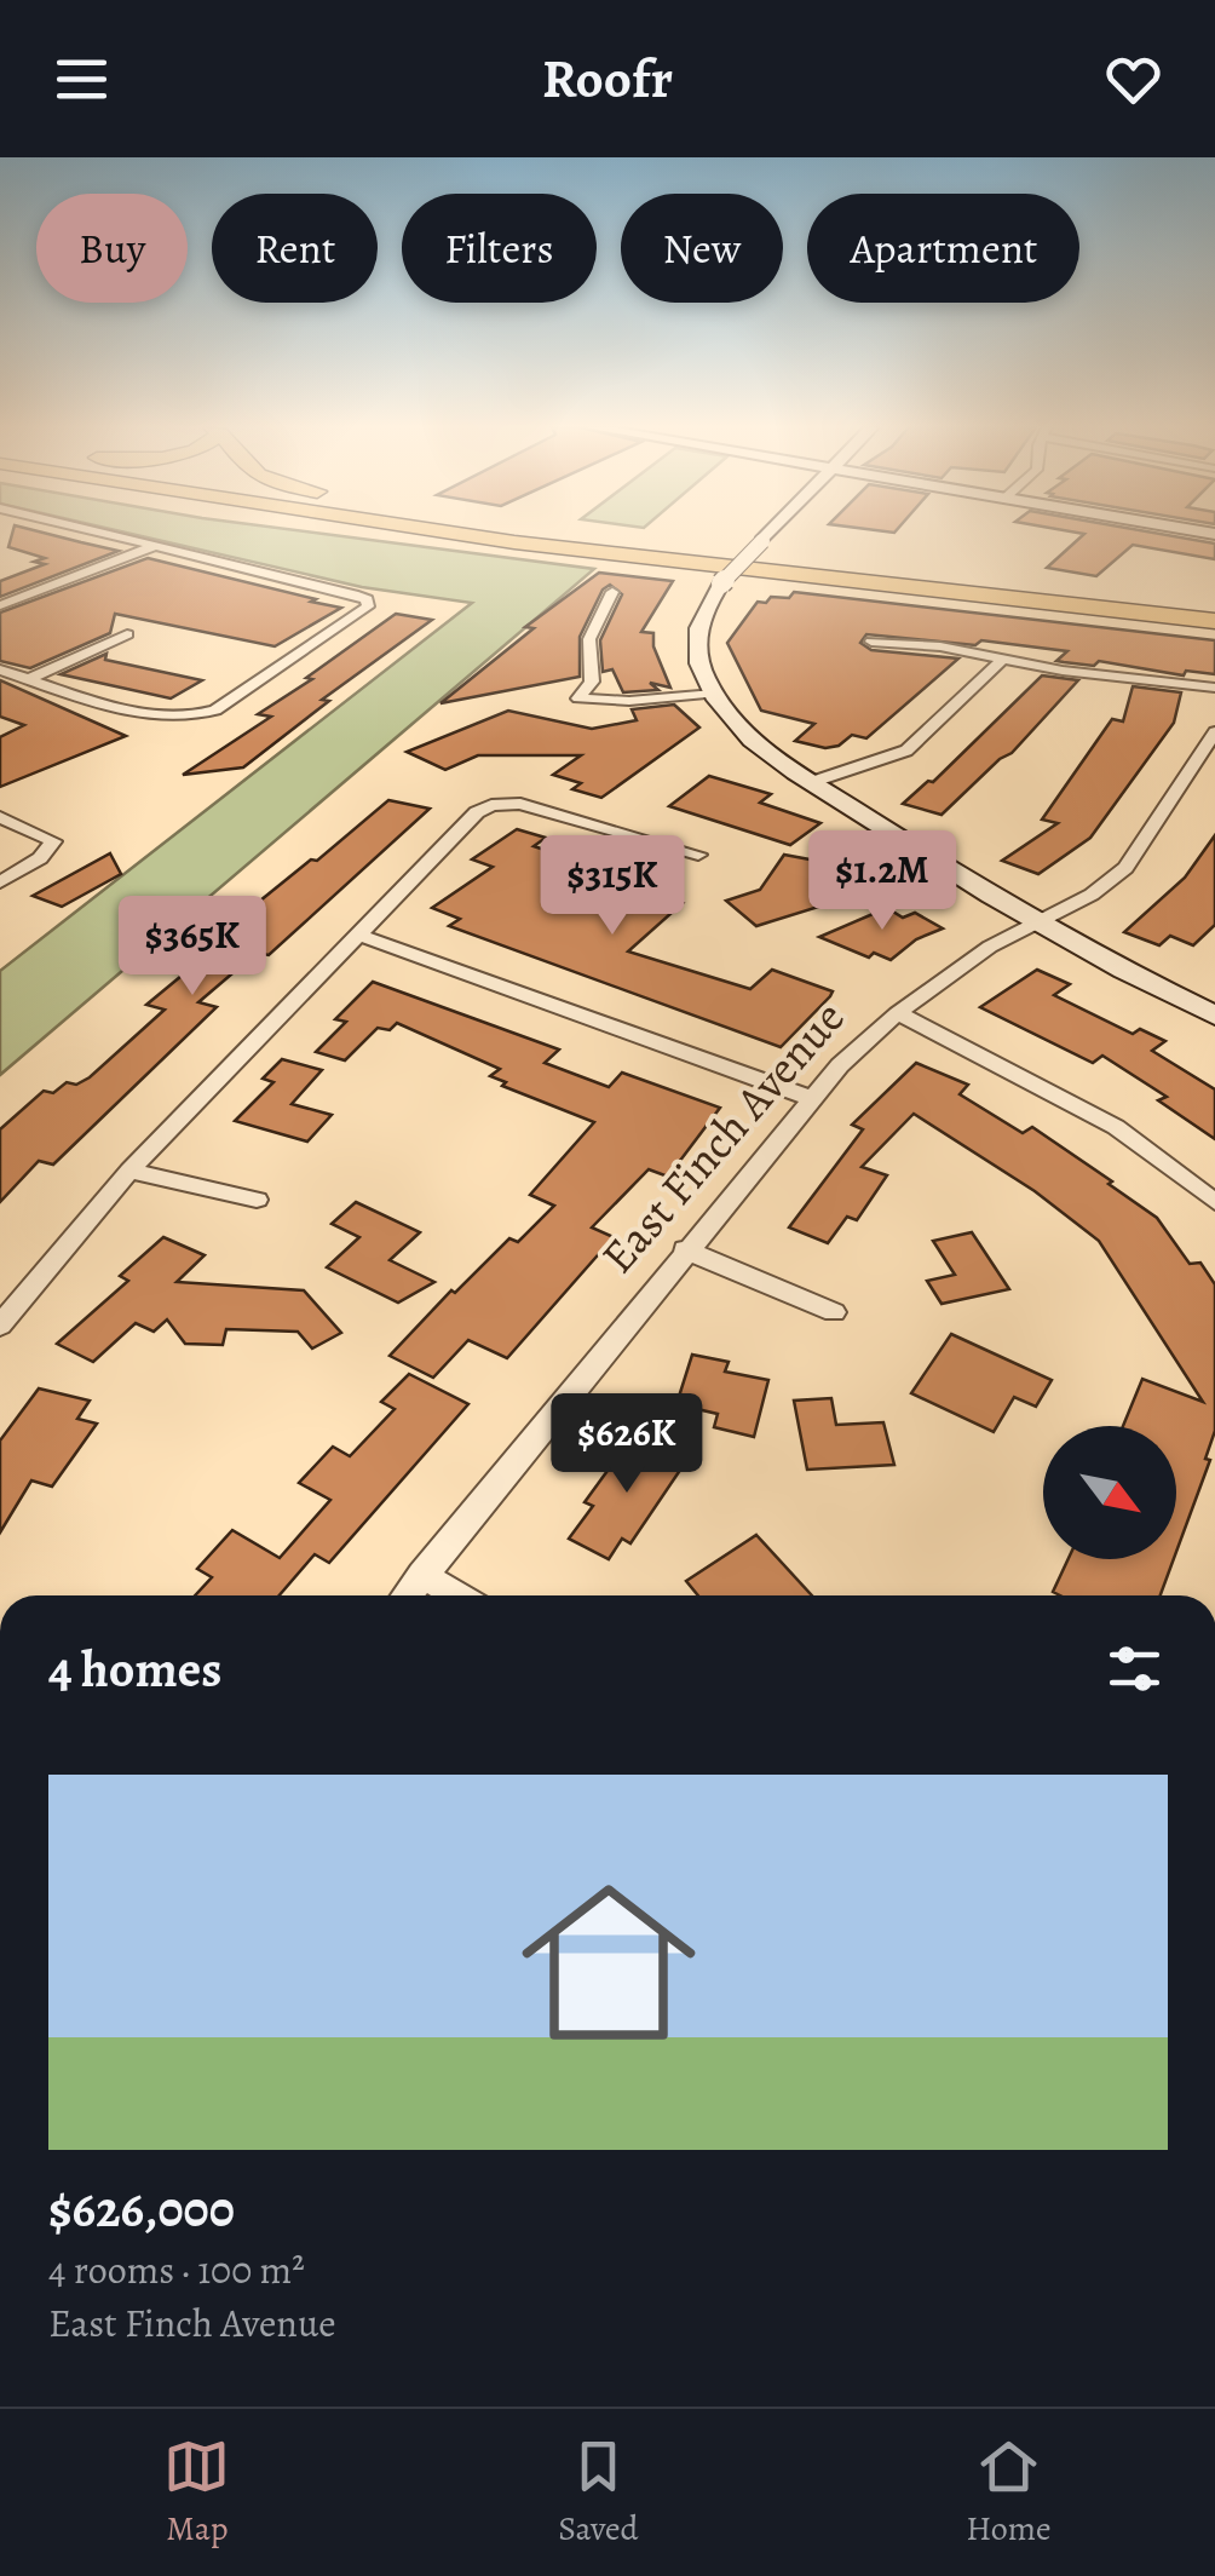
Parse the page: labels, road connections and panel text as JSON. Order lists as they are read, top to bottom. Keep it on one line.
{"streets":{"street":["East Finch Avenue"]},"north":"bottom right","page":{"header":"Roofr","chip":["Buy","Rent","Filters","New","Apartment"],"price":["$1.2M","$315K","$365K","$626K"],"heading":"4 homes","list":[{"name":"$626,000","note":"4 rooms · 100 m² · East Finch Avenue"}],"tabs":["Map","Saved","Home"]}}
